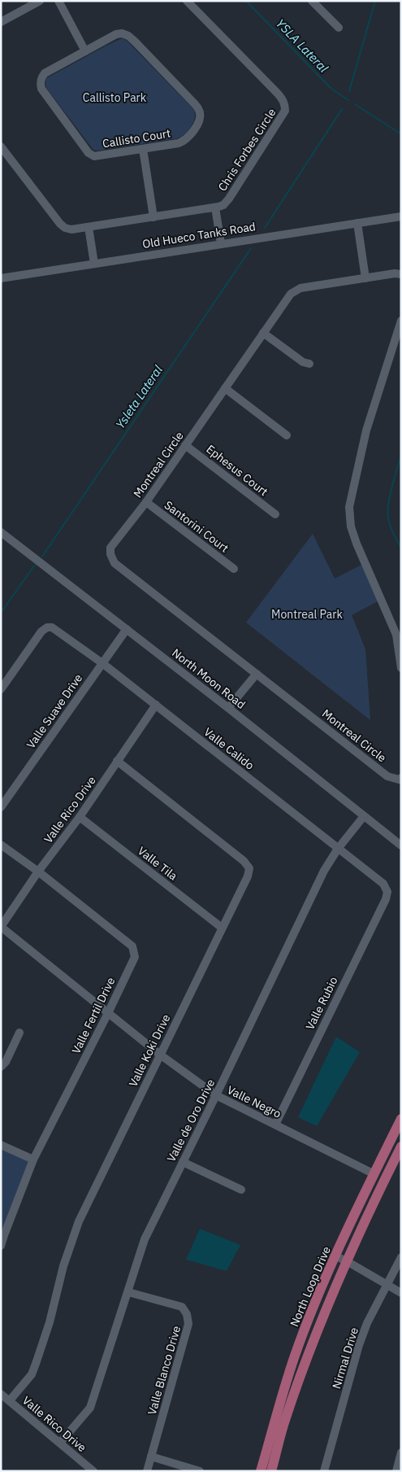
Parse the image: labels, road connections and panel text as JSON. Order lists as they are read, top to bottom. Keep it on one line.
{"streets":{"main road":["North Loop Drive"],"street":["Callisto Court","Chris Forbes Circle","Old Hueco Tanks Road","Montreal Circle","Ephesus Court","Santorini Court","North Moon Road","Valle Suave Drive","Valle Calido","Valle Rico Drive","Valle Tila","Valle Rubio","Valle Fertil Drive","Valle Koki Drive","Valle Negro","Valle de Oro Drive","Nirmal Drive","Valle Blanco Drive"]},"crossings":[["Montreal Circle","Ephesus Court"],["Montreal Circle","Santorini Court"],["North Moon Road","Valle Suave Drive"],["North Moon Road","Valle de Oro Drive"],["Valle Suave Drive","Valle Calido"],["Valle Calido","Valle Rico Drive"],["Valle Calido","Valle Rubio"],["Valle Calido","Valle de Oro Drive"],["Valle Rico Drive","Valle Tila"],["Valle Rico Drive","Valle Fertil Drive"],["Valle Rico Drive","Valle Koki Drive"],["Valle Rico Drive","Valle Negro"],["Valle Rico Drive","Valle de Oro Drive"],["Valle Tila","Valle Koki Drive"],["Valle Rubio","Valle Negro"],["Valle Fertil Drive","Valle Negro"],["Valle Koki Drive","Valle Negro"],["Valle Negro","Valle de Oro Drive"],["Valle Negro","North Loop Drive"],["Valle de Oro Drive","Valle Blanco Drive"]],"water":["YSLA Lateral","Ysleta Lateral"],"parks":["Callisto Park","Montreal Park"]}
